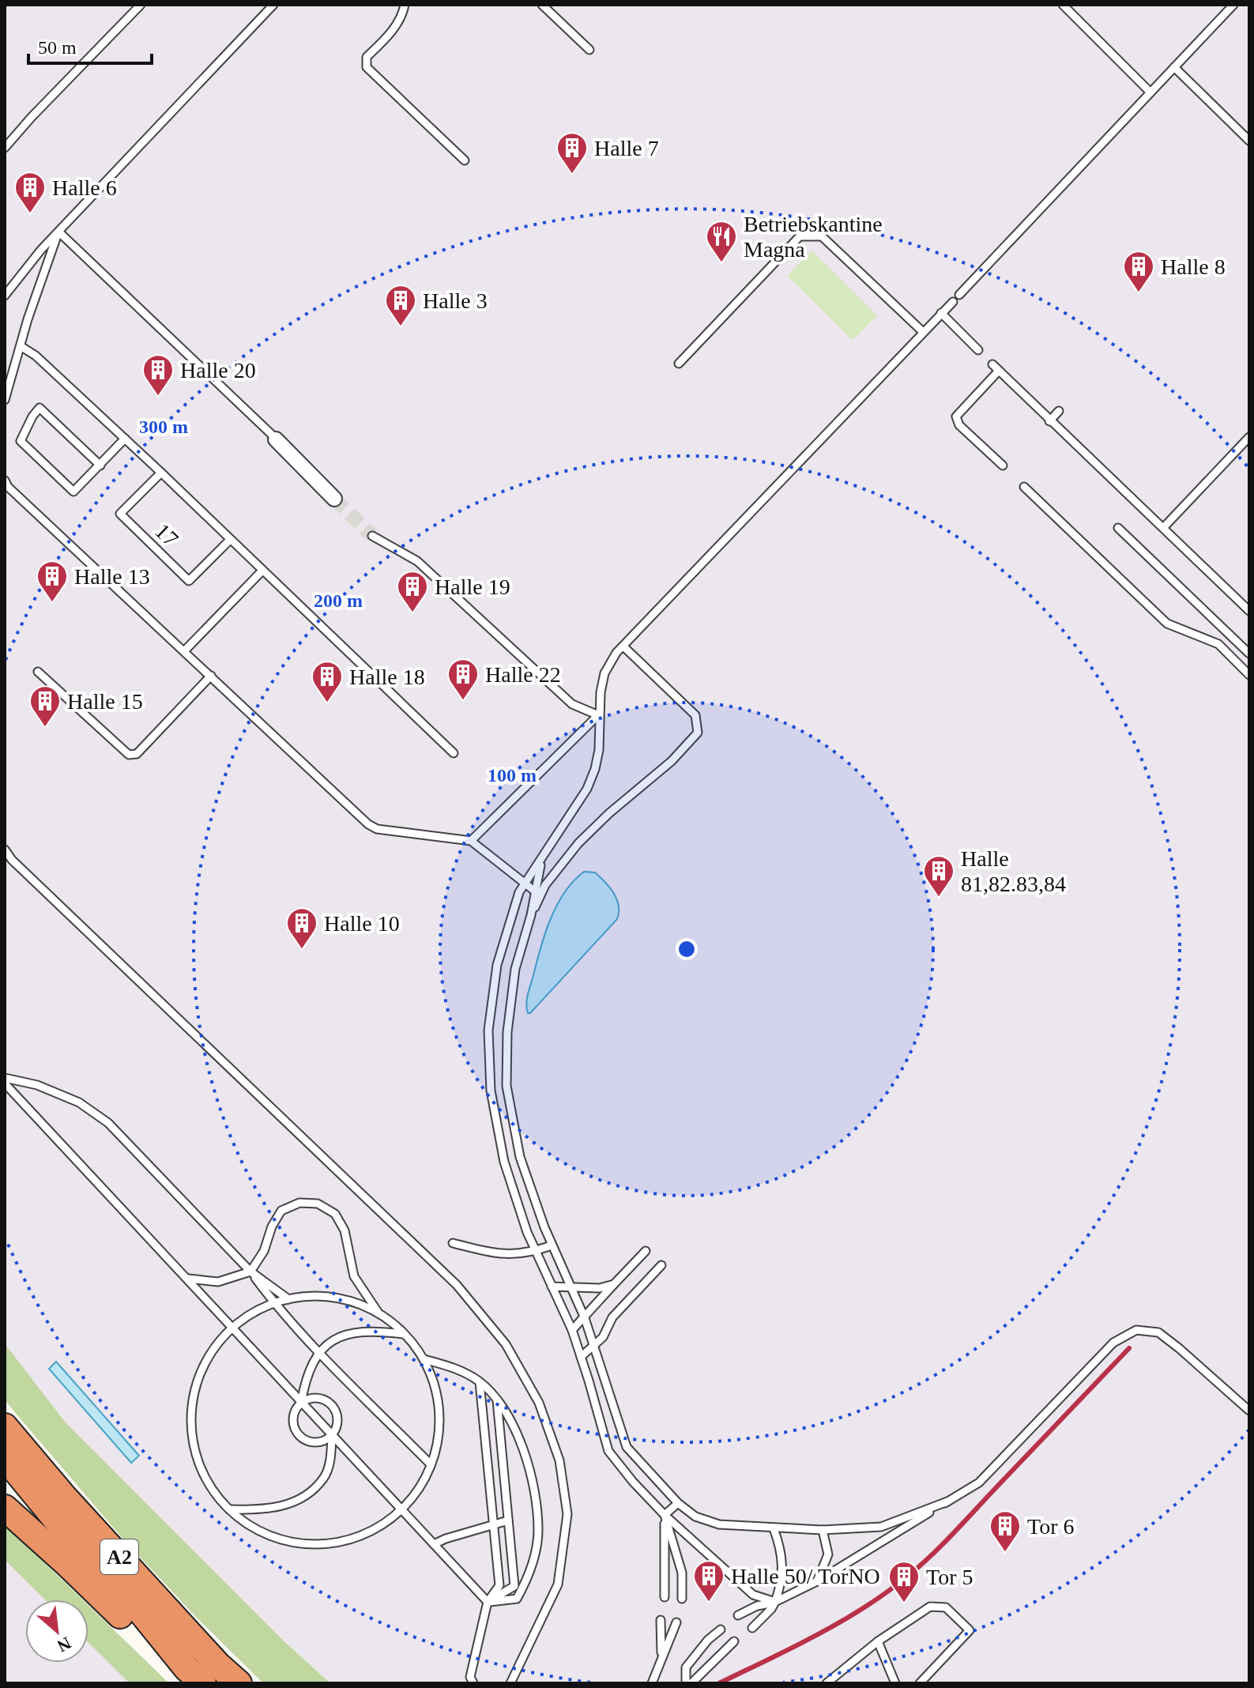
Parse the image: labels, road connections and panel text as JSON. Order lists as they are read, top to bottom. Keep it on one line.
{"streets":{"highway":["A2"],"lane":["17"]},"places":{"building":["Halle 7","Halle 6","Halle 8","Halle 3","Halle 20","Halle 13","Halle 19","Halle 22","Halle 18","Halle 15","Halle 81,82.83,84","Halle 10","Tor 6","Halle 50/ TorNO","Tor 5"],"restaurant":["Betriebskantine Magna"]},"scale_bar":"50 m","north":"bottom right","rings":["300 m","200 m","100 m"]}
